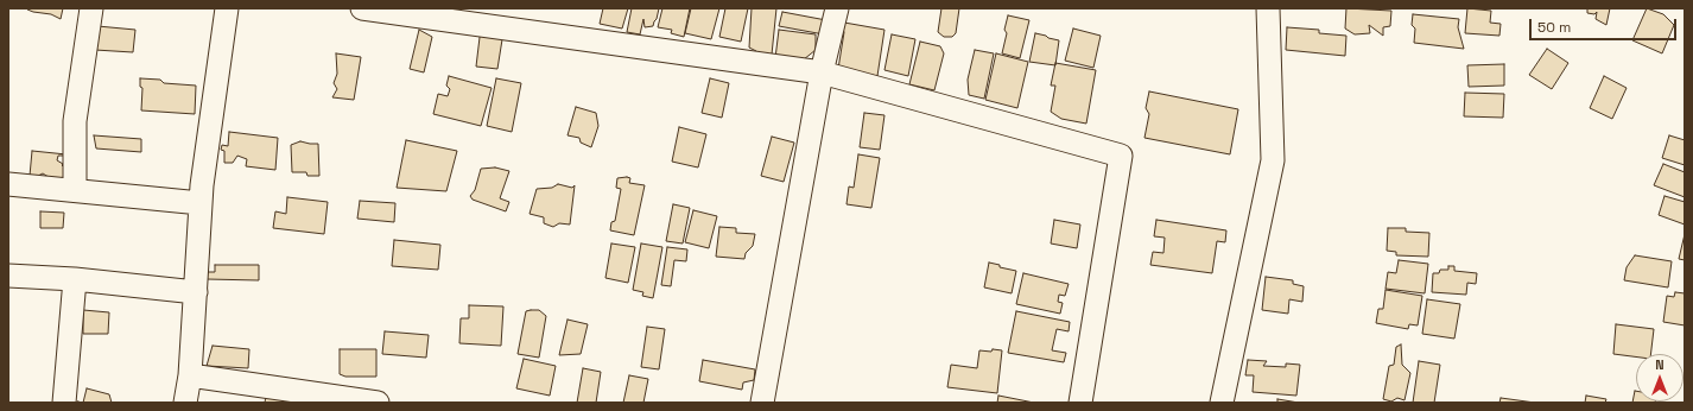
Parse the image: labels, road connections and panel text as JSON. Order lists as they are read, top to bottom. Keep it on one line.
{"scale_bar":"50 m","north":"top"}
